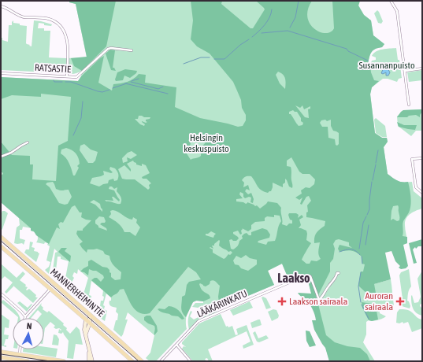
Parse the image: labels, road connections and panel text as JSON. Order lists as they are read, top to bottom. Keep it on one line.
{"streets":{"main road":["MANNERHEIMINTIE"],"street":["RATSASTIE","LÄÄKÄRINKATU"]},"districts":["Laakso"],"parks":["Susannanpuisto","Helsingin keskuspuisto"],"places":{"health":["Laakson sairaala","Auroran sairaala"]},"north":"top"}
